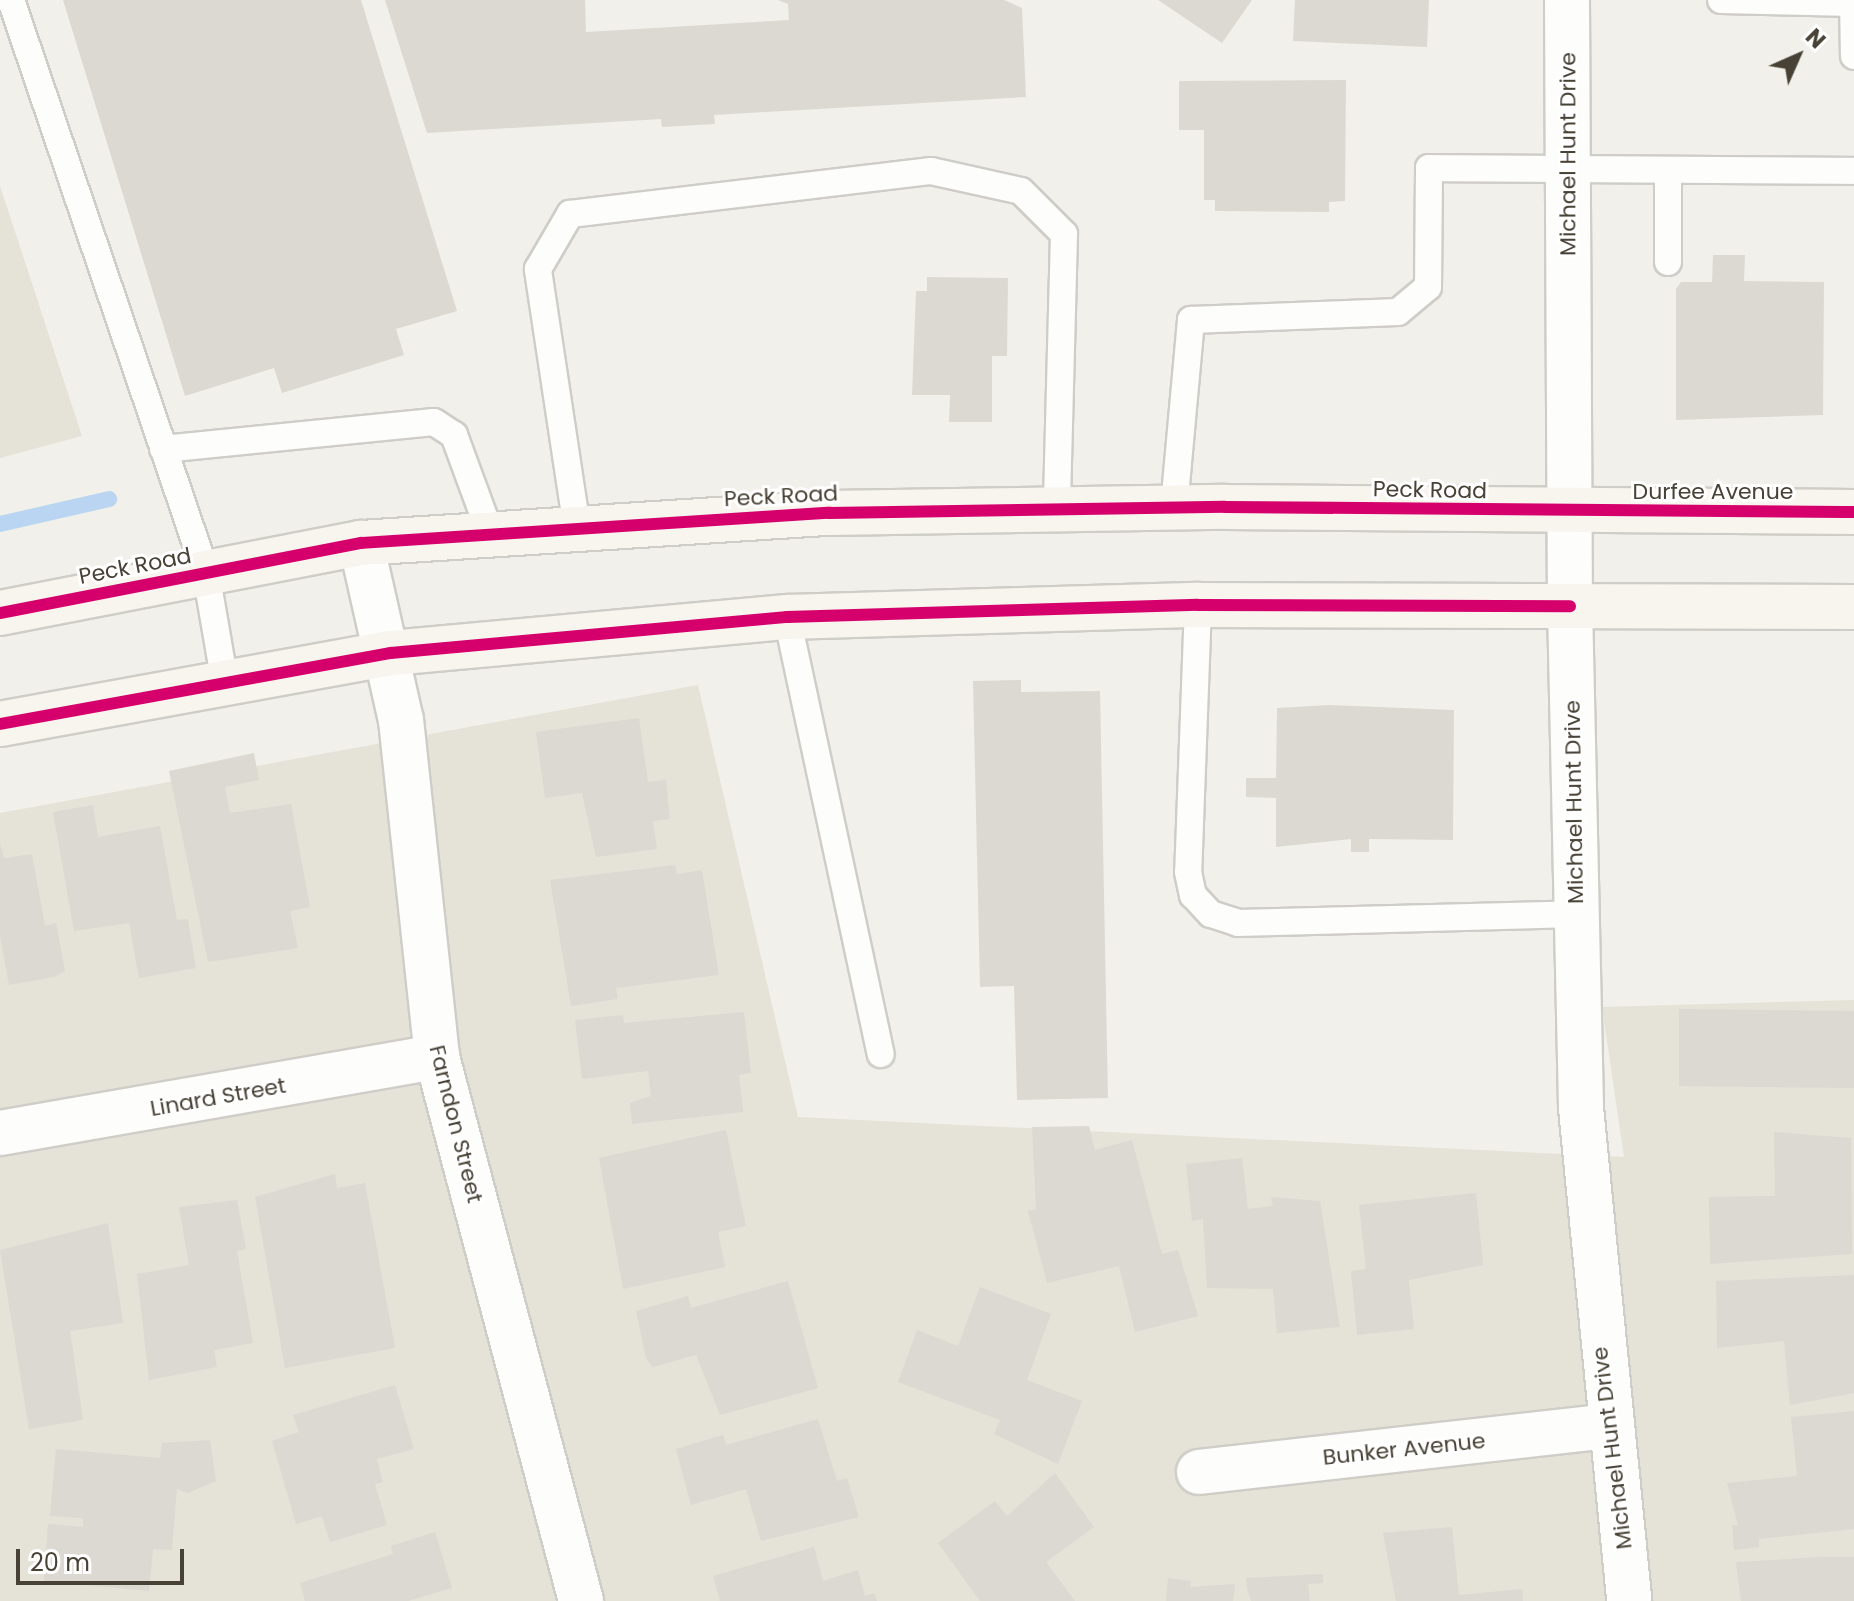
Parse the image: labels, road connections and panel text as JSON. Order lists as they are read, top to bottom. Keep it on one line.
{"streets":{"main road":["Peck Road","Durfee Avenue"],"street":["Michael Hunt Drive","Linard Street","Farndon Street","Bunker Avenue"]},"crossings":[["Michael Hunt Drive","Peck Road"],["Michael Hunt Drive","Durfee Avenue"],["Michael Hunt Drive","Bunker Avenue"],["Peck Road","Durfee Avenue"],["Peck Road","Farndon Street"],["Linard Street","Farndon Street"]],"scale_bar":"20 m","north":"top right"}
